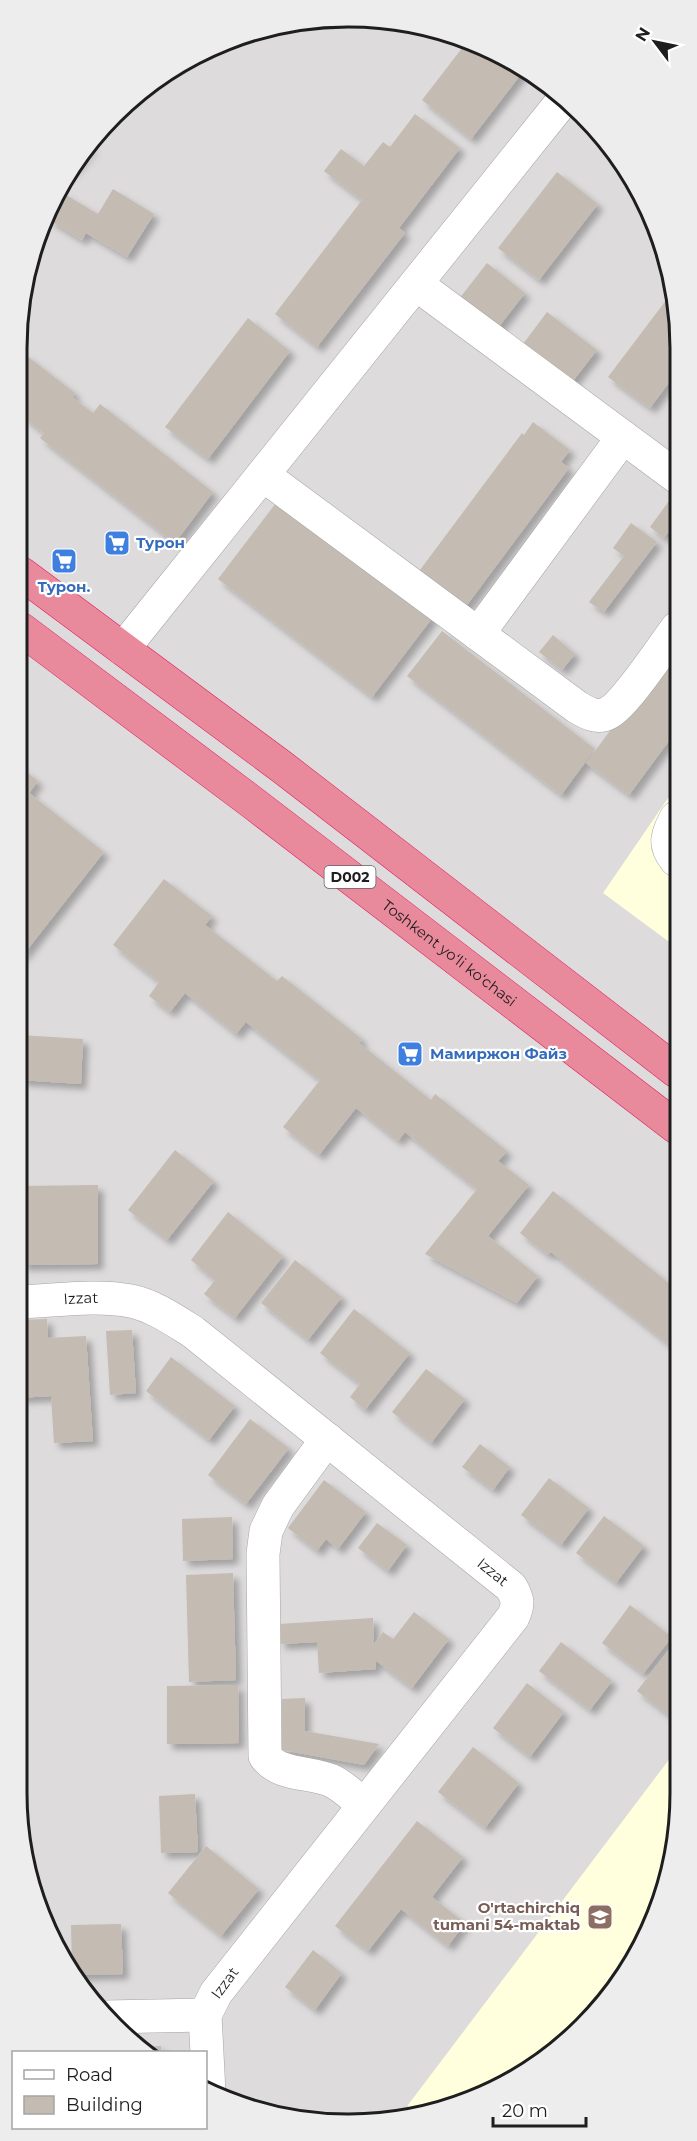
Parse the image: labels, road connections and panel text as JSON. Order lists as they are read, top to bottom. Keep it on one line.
{"streets":{"highway":["D002","Toshkent yo‘li ko‘chasi"],"street":["Izzat"]},"places":{"supermarket":["Турон","Турон.","Мамиржон Файз"],"school or university":["O'rtachirchiq tumani 54-maktab"]},"legend":["Road","Building"],"scale_bar":"20 m","north":"top left"}
